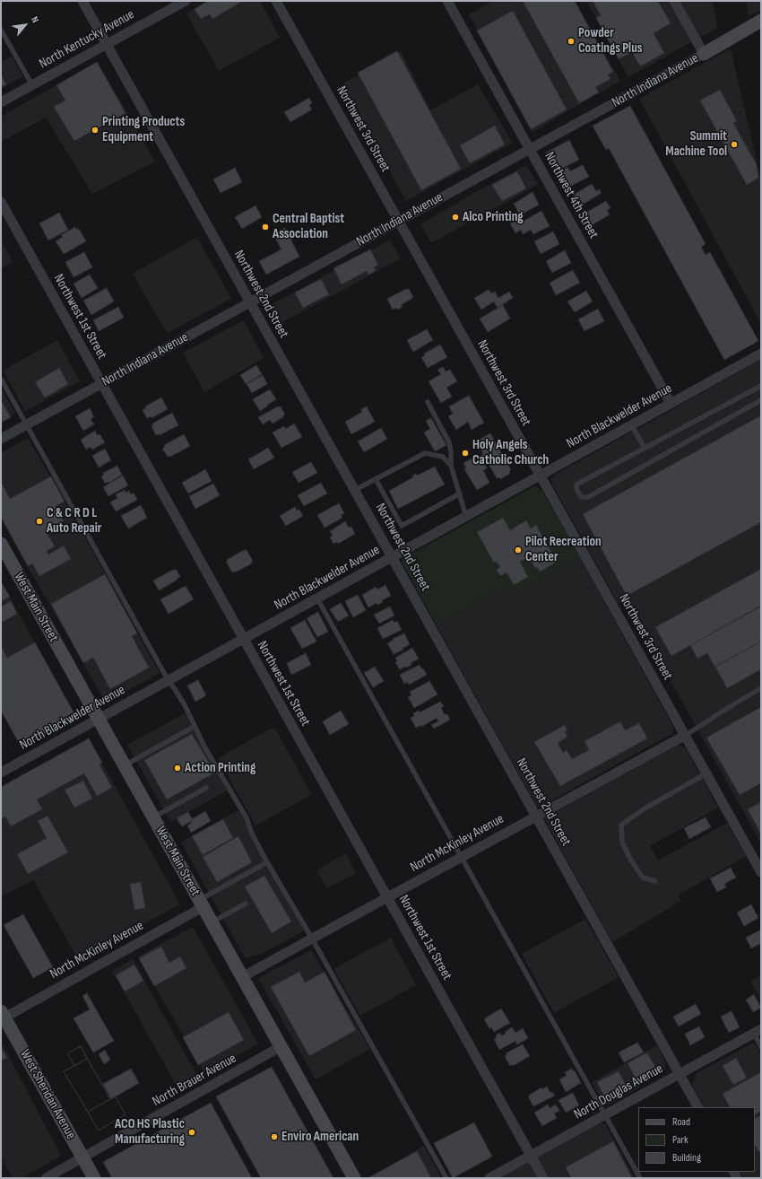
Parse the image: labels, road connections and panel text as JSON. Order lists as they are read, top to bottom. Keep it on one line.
{"streets":{"main road":["North Indiana Avenue","West Main Street","West Sheridan Avenue"],"street":["North Kentucky Avenue","Northwest 3rd Street","Northwest 4th Street","Northwest 2nd Street","Northwest 1st Street","North Blackwelder Avenue","North McKinley Avenue","North Brauer Avenue","North Douglas Avenue"]},"crossings":[["North Kentucky Avenue","Northwest 2nd Street"],["North Indiana Avenue","Northwest 3rd Street"],["North Indiana Avenue","Northwest 4th Street"],["North Indiana Avenue","Northwest 2nd Street"],["North Indiana Avenue","Northwest 1st Street"],["Northwest 3rd Street","North Blackwelder Avenue"],["Northwest 3rd Street","North McKinley Avenue"],["Northwest 4th Street","North Blackwelder Avenue"],["Northwest 2nd Street","North Blackwelder Avenue"],["Northwest 2nd Street","North McKinley Avenue"],["Northwest 2nd Street","North Douglas Avenue"],["Northwest 1st Street","North Blackwelder Avenue"],["Northwest 1st Street","North McKinley Avenue"],["Northwest 1st Street","North Douglas Avenue"],["North Blackwelder Avenue","West Main Street"],["West Main Street","North McKinley Avenue"],["West Main Street","North Brauer Avenue"],["North McKinley Avenue","West Sheridan Avenue"],["North Brauer Avenue","West Sheridan Avenue"]],"places":["Powder Coatings Plus","Printing Products Equipment","Summit Machine Tool","Alco Printing","Central Baptist Association","Holy Angels Catholic Church","C & C R D L Auto Repair","Pilot Recreation Center","Action Printing","ACO HS Plastic Manufacturing","Enviro American"],"legend":["Road","Park","Building"],"north":"top right"}
